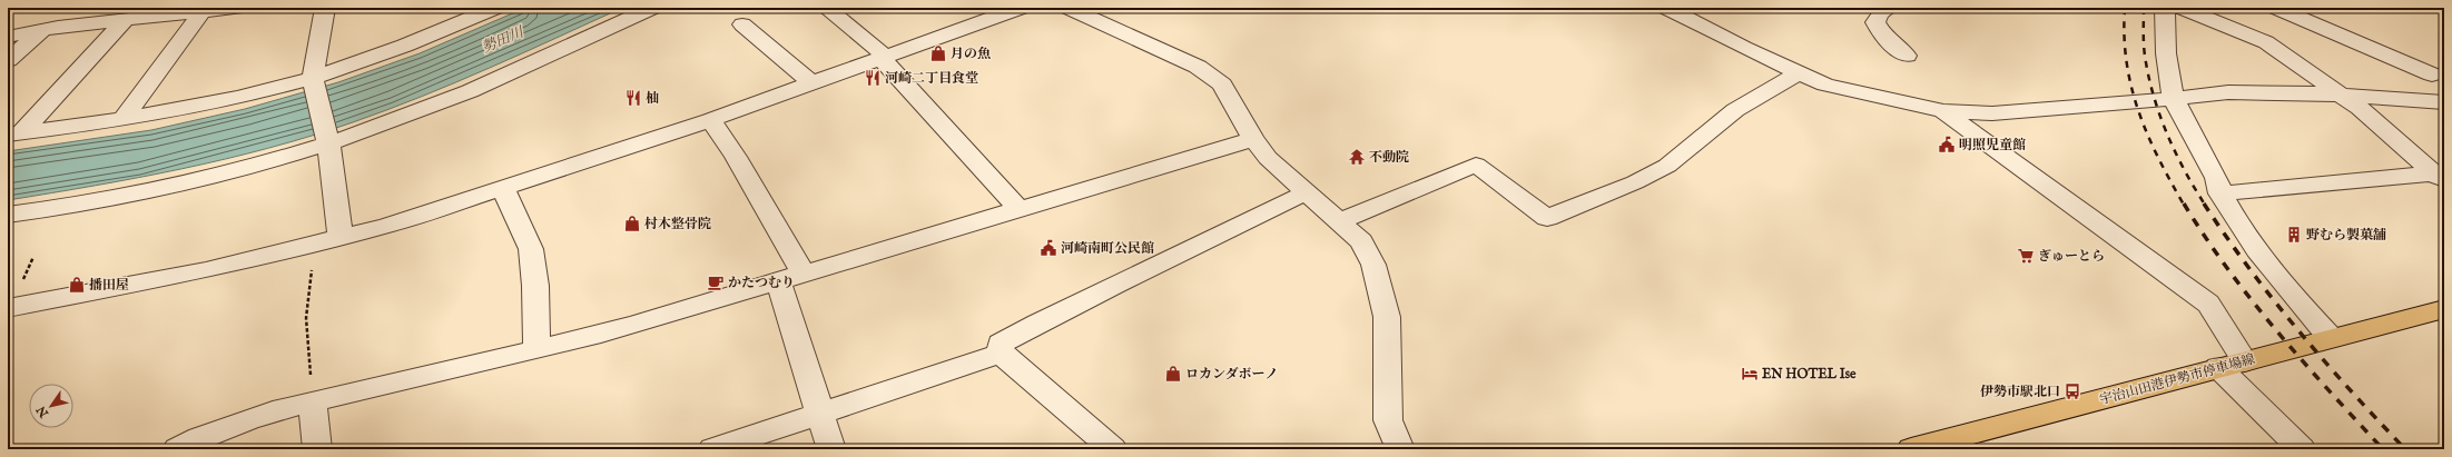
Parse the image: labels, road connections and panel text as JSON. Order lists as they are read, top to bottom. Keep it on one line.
{"streets":{"main road":["宇治山田港伊勢市停車場線"]},"water":["勢田川"],"places":{"shop":["月の魚","村木整骨院","播田屋","ロカンダボーノ"],"restaurant":["河崎二丁目食堂","柚"],"public building":["明照児童館","河崎南町公民館"],"temple":["不動院"],"building":["野むら製菓舗"],"supermarket":["ぎゅーとら"],"cafe":["かたつむり"],"hotel":["EN HOTEL Ise"],"bus stop":["伊勢市駅北口"]},"north":"bottom left"}
